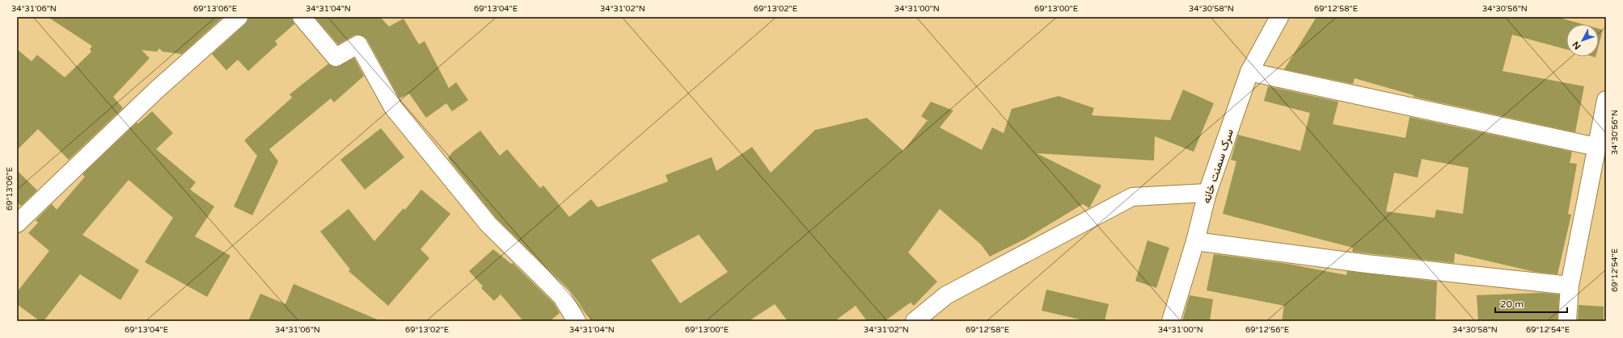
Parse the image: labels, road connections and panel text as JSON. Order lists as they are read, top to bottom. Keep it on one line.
{"streets":{"street":["سرک سمنت خانه"]},"scale_bar":"20 m","north":"bottom left","coordinates":["34°31'06\"N","69°13'06\"E","34°31'04\"N","69°13'04\"E","34°31'02\"N","69°13'02\"E","34°31'00\"N","69°13'00\"E","34°30'58\"N","69°12'58\"E","34°30'56\"N","69°12'54\"E","69°12'56\"E"]}
